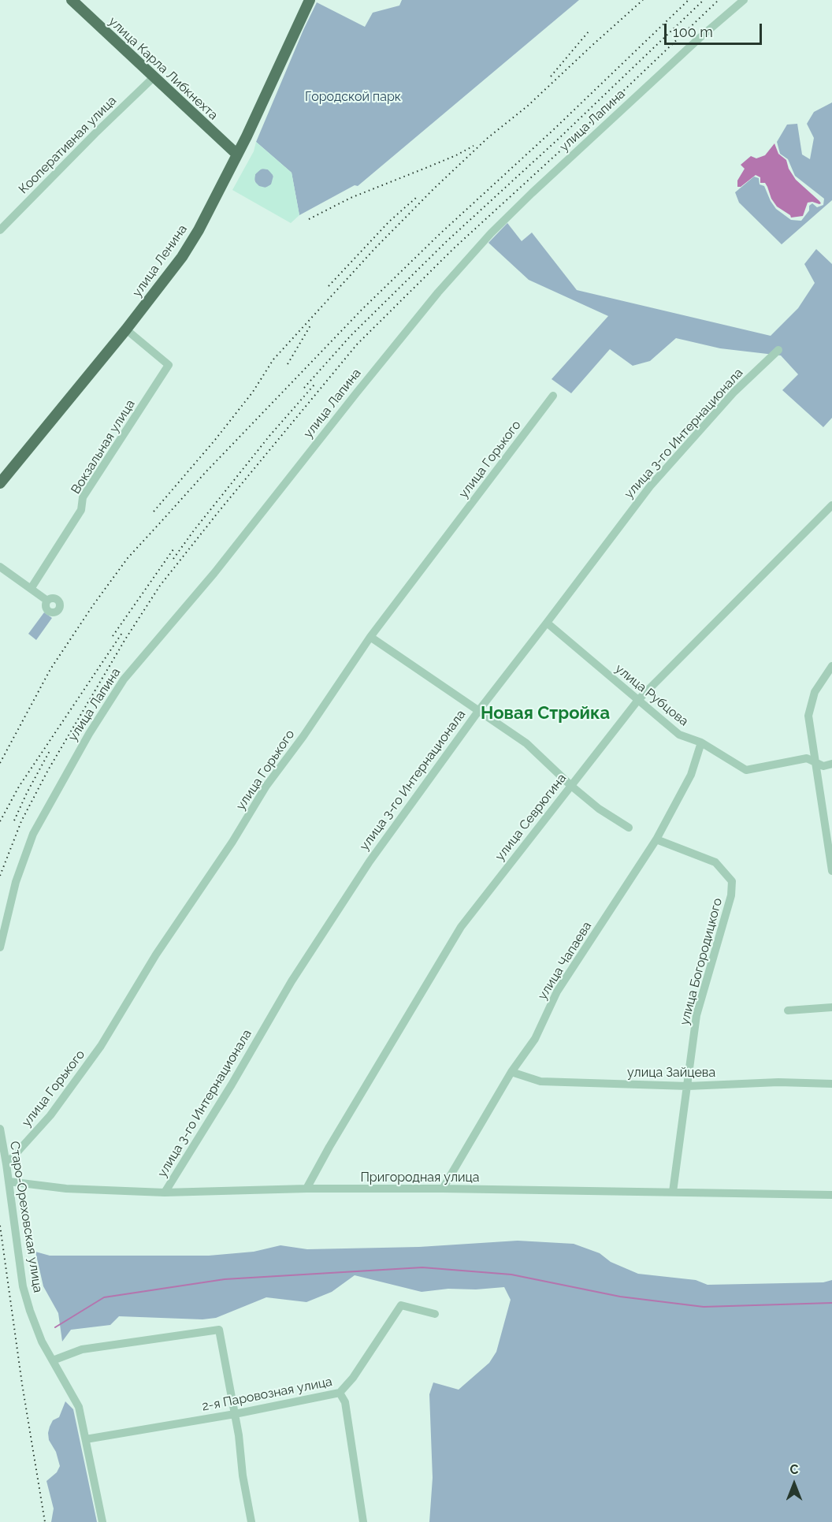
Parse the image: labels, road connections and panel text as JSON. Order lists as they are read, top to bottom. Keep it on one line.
{"streets":{"main road":["улица Карла Либкнехта","улица Ленина"],"street":["улица Лапина","Кооперативная улица","улица 3-го Интернационала","Вокзальная улица","улица Горького","улица Рубцова","улица Севрюгина","улица Чапаева","улица Богородицкого","улица Зайцева","Пригородная улица","Старо-Ореховская улица","2-я Паровозная улица"]},"crossings":[["улица Карла Либкнехта","Кооперативная улица"],["улица Карла Либкнехта","улица Ленина"],["улица Ленина","Вокзальная улица"],["улица 3-го Интернационала","улица Рубцова"],["улица 3-го Интернационала","Пригородная улица"],["улица Горького","Старо-Ореховская улица"],["улица Рубцова","улица Севрюгина"],["улица Рубцова","улица Чапаева"],["улица Севрюгина","Пригородная улица"],["улица Чапаева","улица Богородицкого"],["улица Чапаева","улица Зайцева"],["улица Чапаева","Пригородная улица"],["улица Богородицкого","улица Зайцева"],["улица Богородицкого","Пригородная улица"],["Пригородная улица","Старо-Ореховская улица"],["Старо-Ореховская улица","2-я Паровозная улица"]],"districts":["Новая Стройка"],"parks":["Городской парк"],"scale_bar":"100 m","north":"top"}
